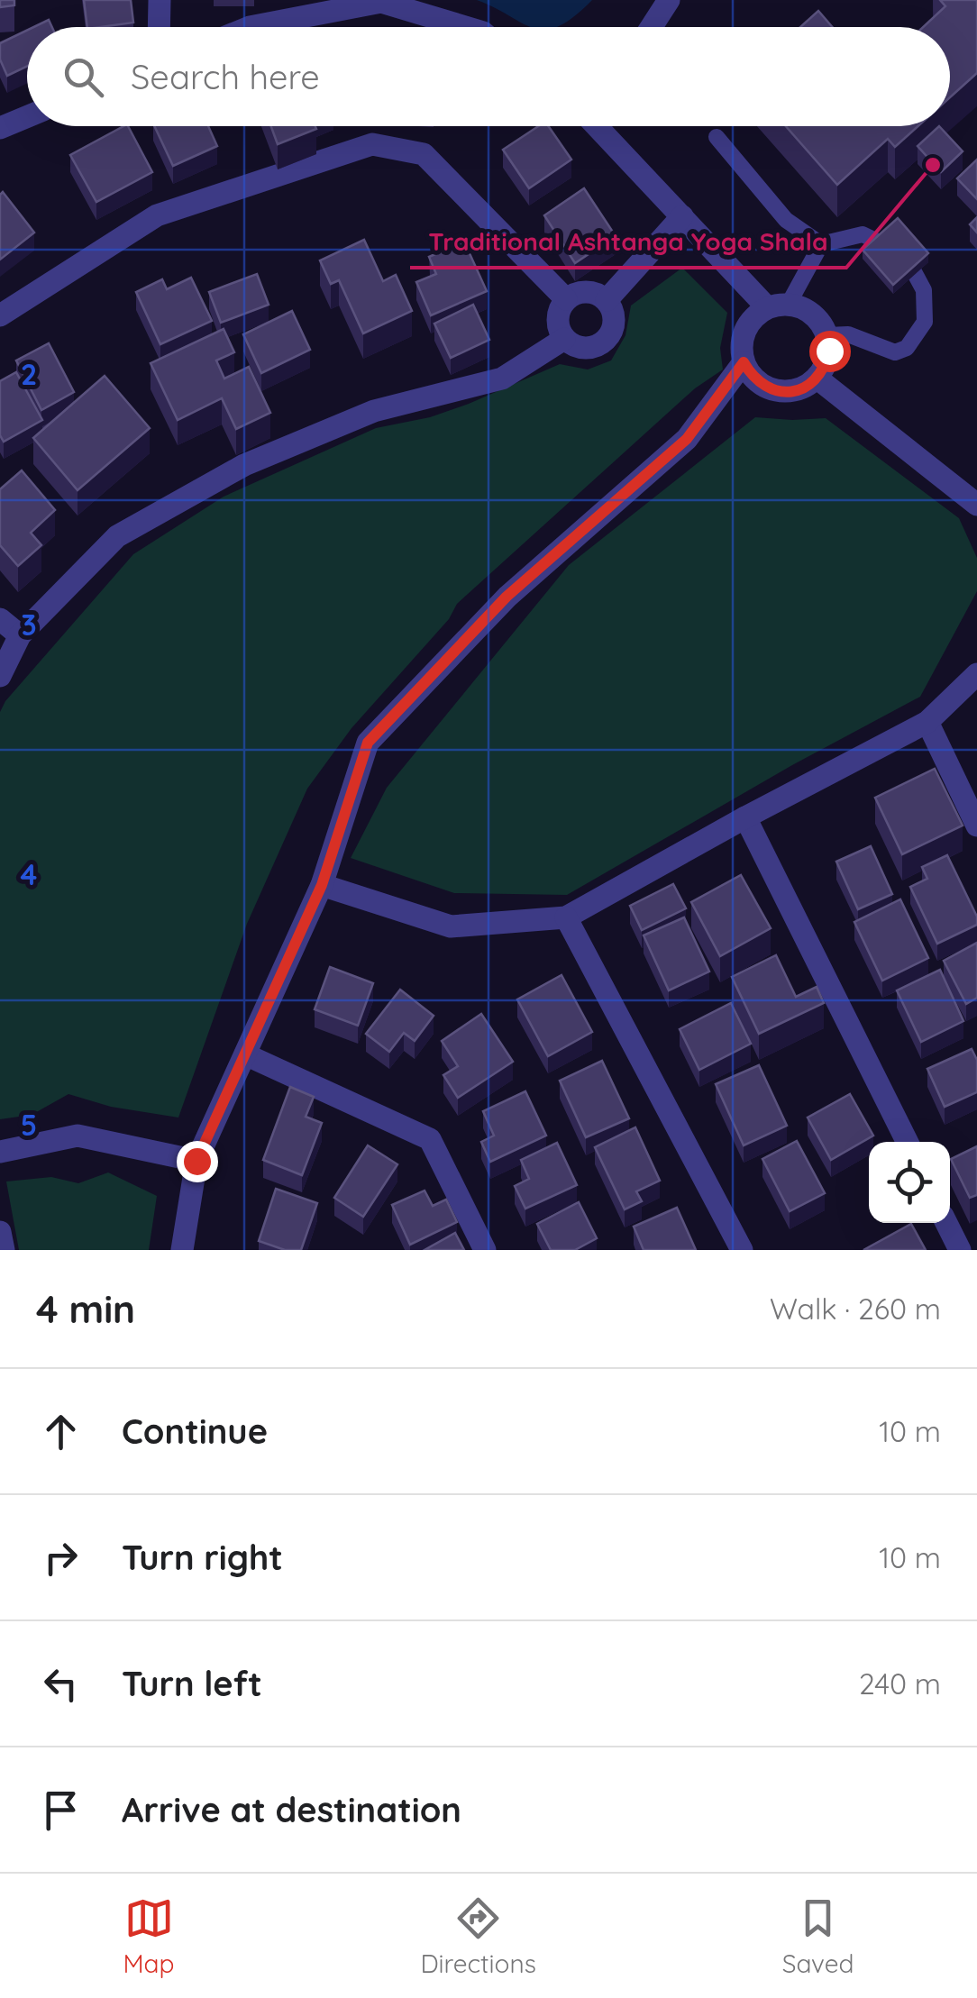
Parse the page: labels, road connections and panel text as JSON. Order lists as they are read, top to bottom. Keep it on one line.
{"places":["Traditional Ashtanga Yoga Shala"],"page":{"search":"Search here","heading":["4 min","Walk · 260 m"],"list":[["Continue","10 m"],["Turn right","10 m"],["Turn left","240 m"],"Arrive at destination"],"nav":["Map","Directions","Saved"]},"grid":{"rows":["2","3","4","5"]}}
